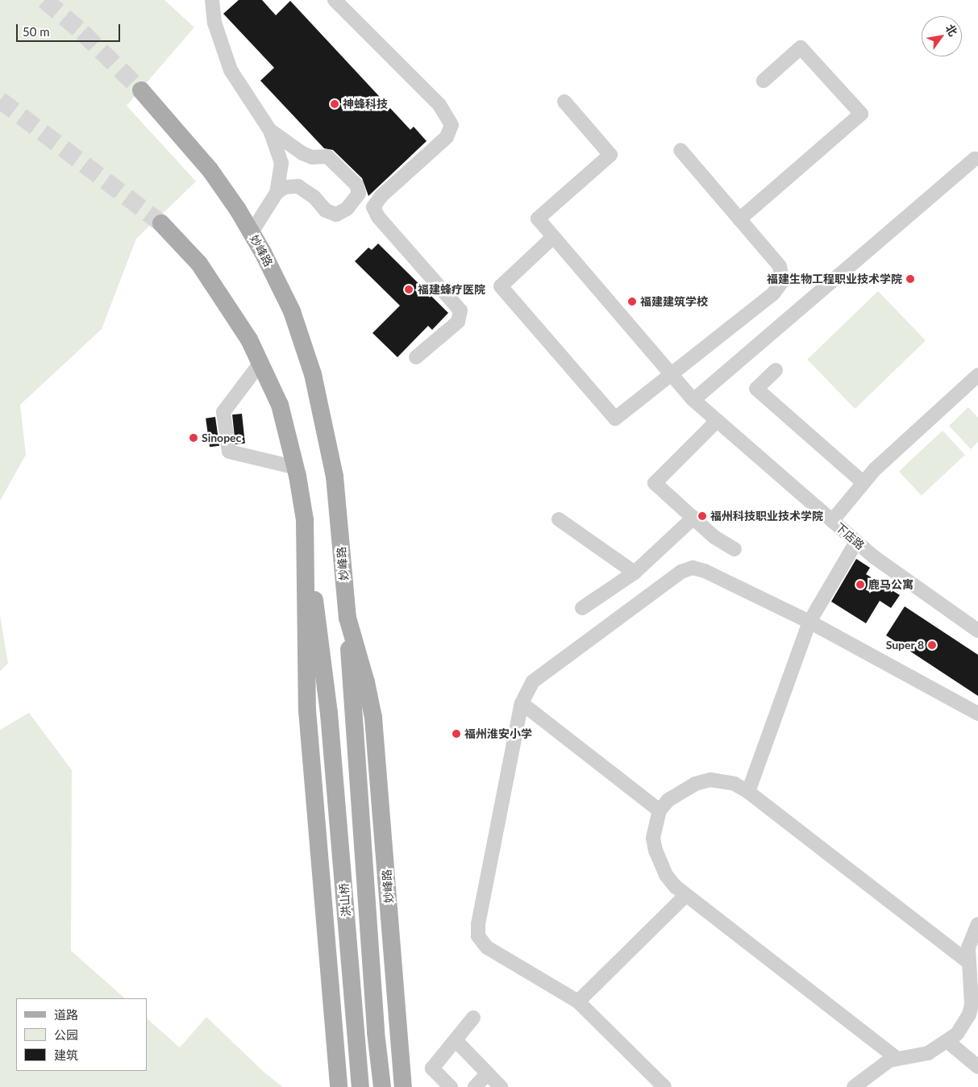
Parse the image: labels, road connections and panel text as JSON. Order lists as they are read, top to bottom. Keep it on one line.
{"streets":{"main road":["妙峰路","洪山桥"],"street":["下店路"]},"places":["神蜂科技","福建生物工程职业技术学院","福建蜂疗医院","福建建筑学校","Sinopec","福州科技职业技术学院","鹿马公寓","Super 8","福州淮安小学"],"legend":["道路","公园","建筑"],"scale_bar":"50 m","north":"top right"}
